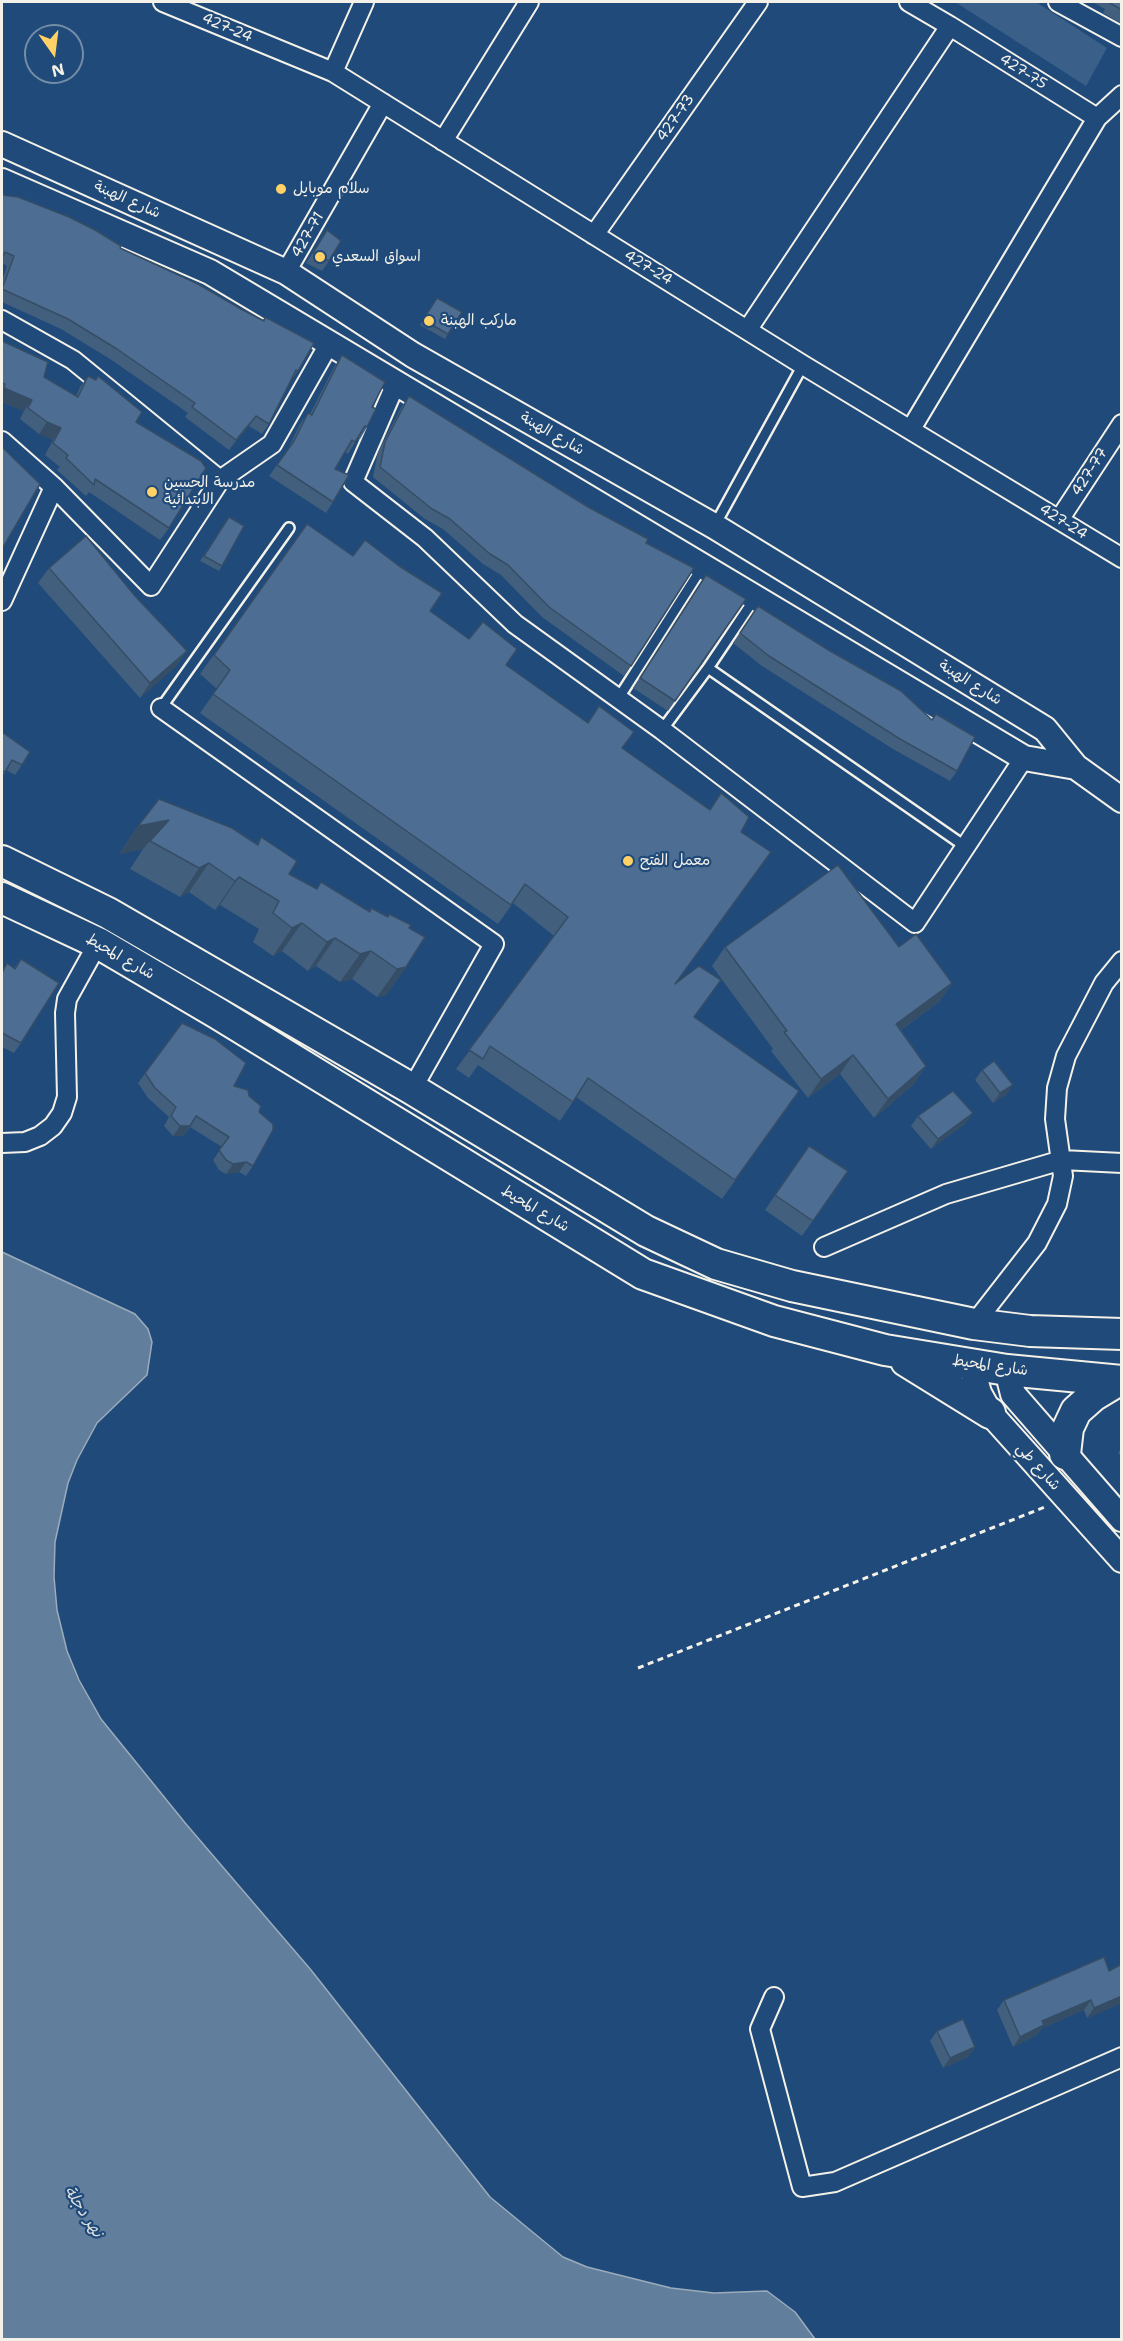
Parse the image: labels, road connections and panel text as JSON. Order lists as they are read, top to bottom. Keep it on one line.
{"streets":{"main road":["شارع المحيط"],"street":["427-24","427-75","427-73","شارع الهبنة","427-71","427-77","شارع طي"]},"crossings":[["427-24","427-73"],["427-24","427-71"],["427-24","427-77"],["شارع الهبنة","427-71"],["شارع المحيط","شارع طي"]],"water":["نهر دجلة"],"places":["سلام موبايل","اسواق السعدي","ماركب الهبنة","مدرسة الحسين الابتدائية","معمل الفتح"],"north":"bottom"}
